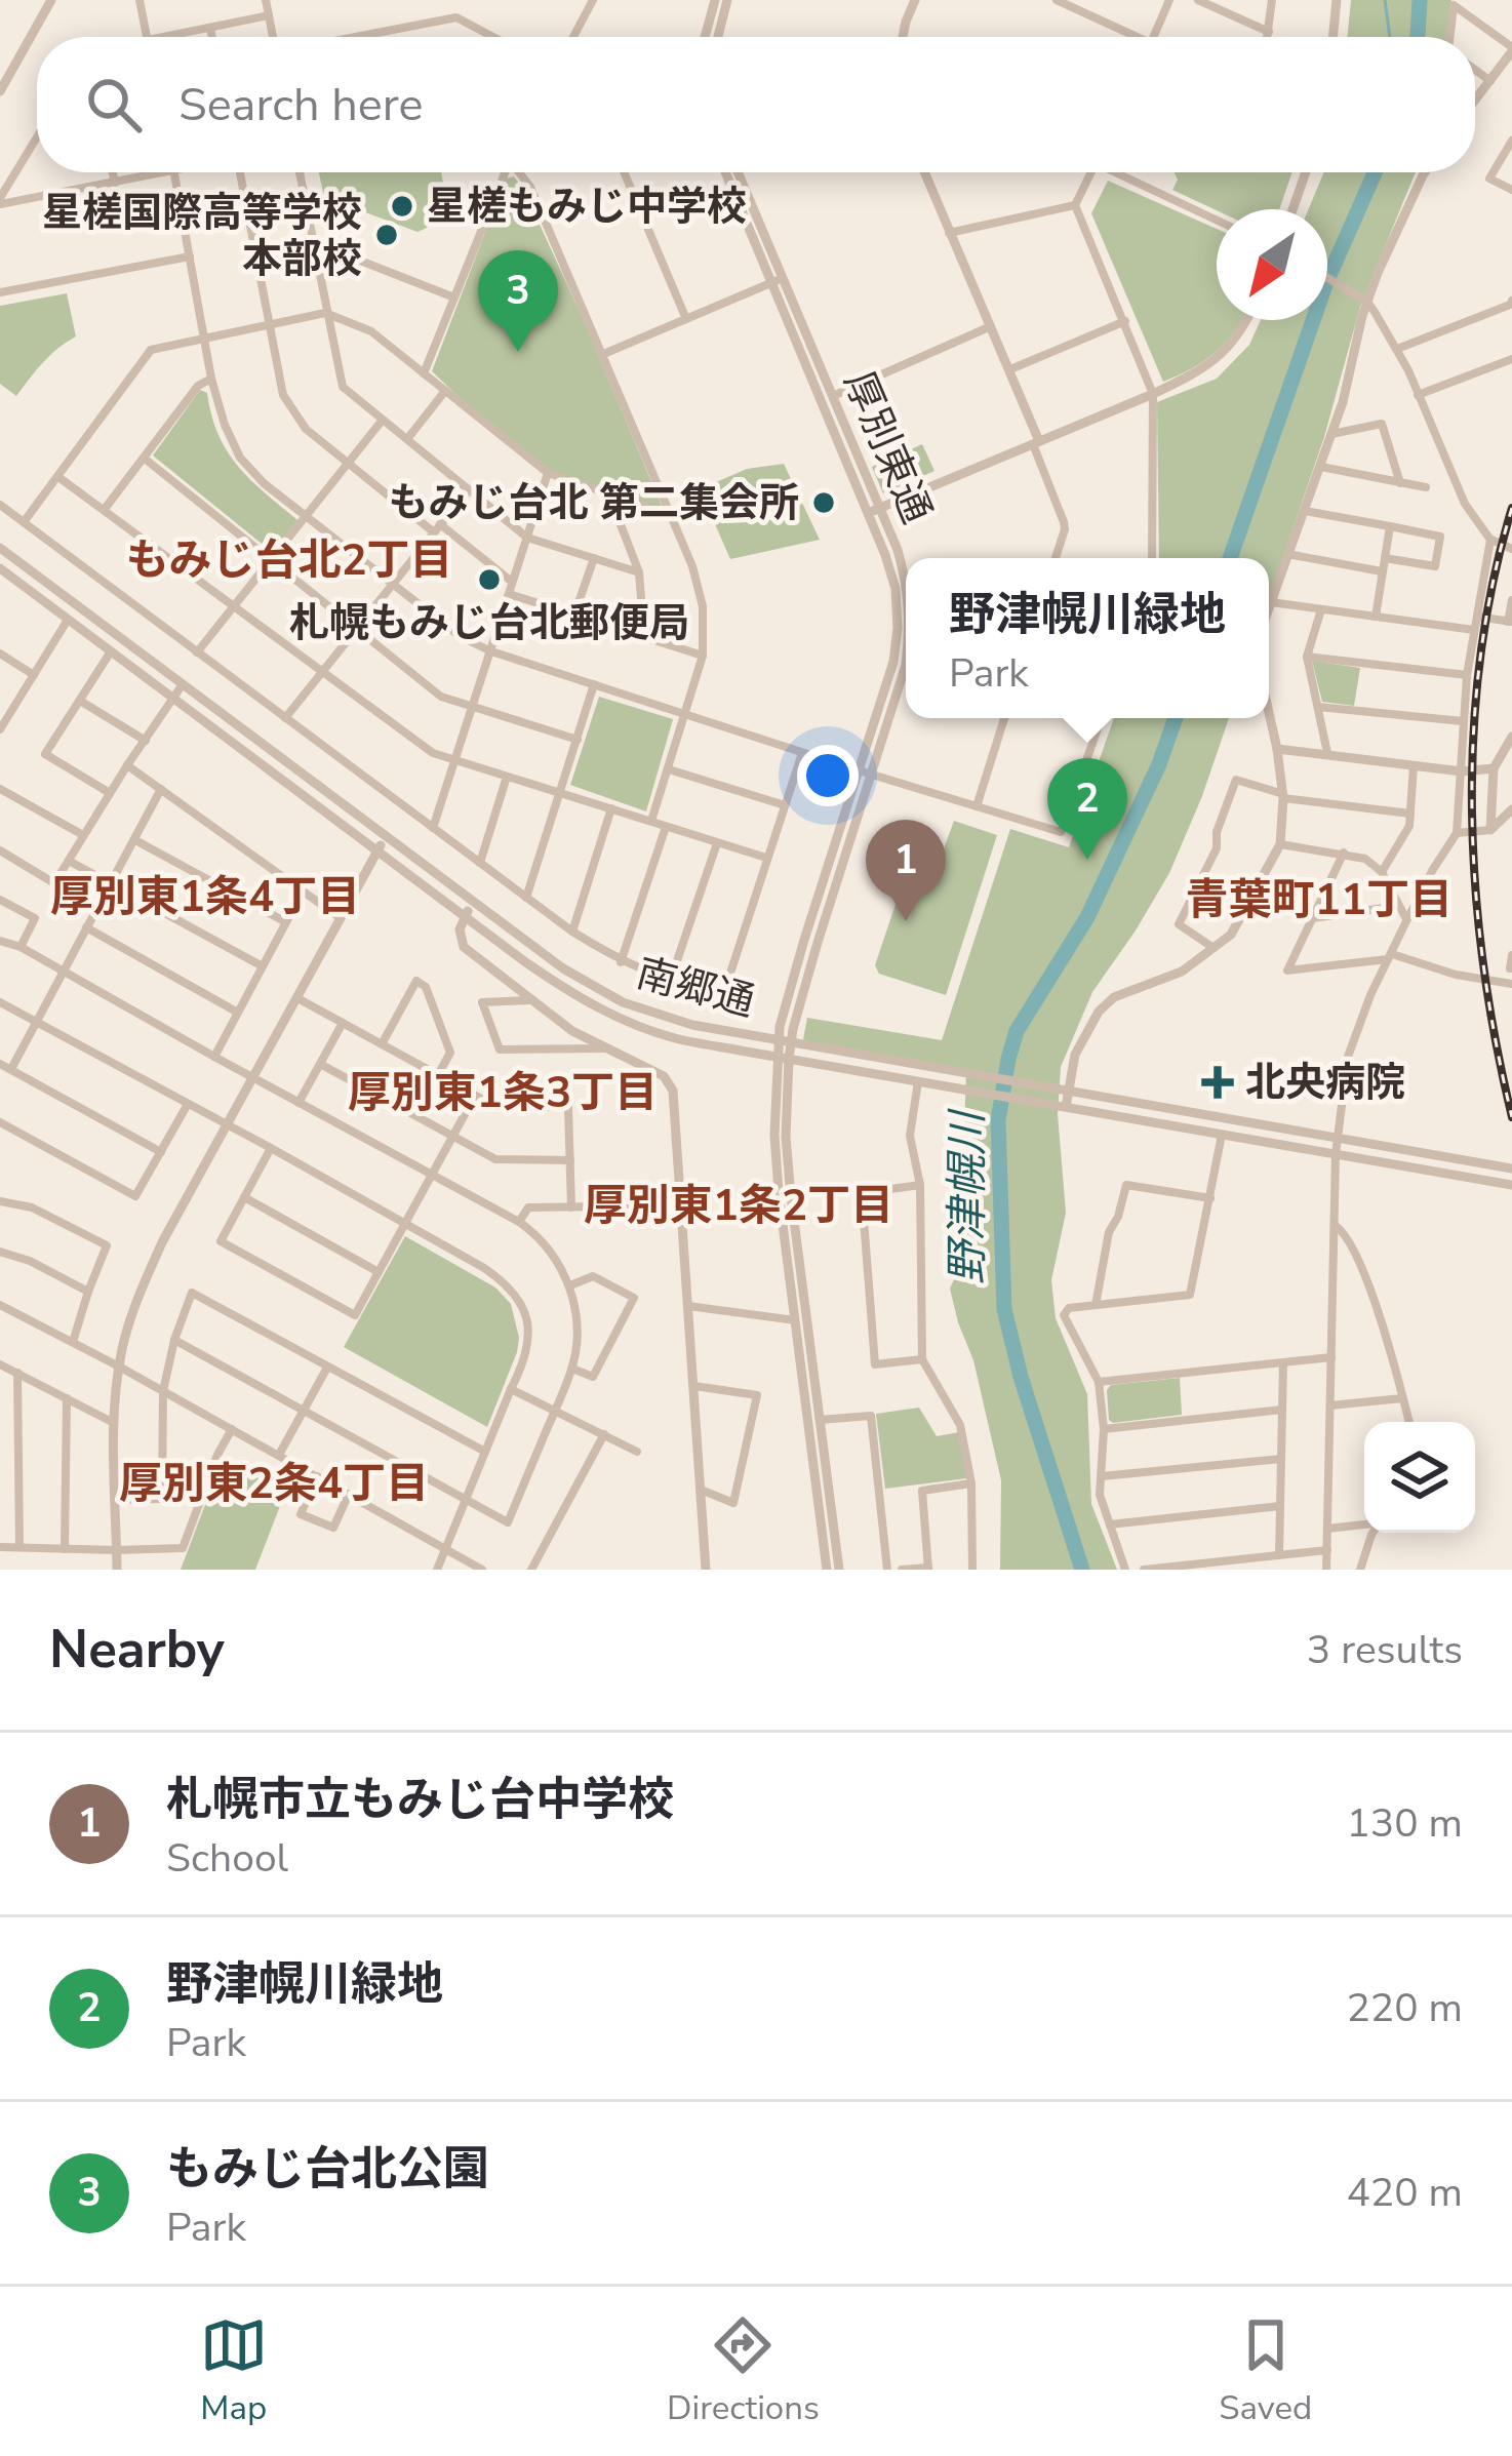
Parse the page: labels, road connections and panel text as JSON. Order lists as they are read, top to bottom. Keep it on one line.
{"streets":{"street":["厚別東通","南郷通"]},"crossings":[["厚別東通","南郷通"]],"districts":["もみじ台北2丁目","厚別東1条4丁目","青葉町11丁目","厚別東1条3丁目","厚別東1条2丁目","厚別東2条4丁目"],"water":["野津幌川"],"places":{"other":["星槎もみじ中学校","星槎国際高等学校 本部校","もみじ台北 第二集会所","札幌もみじ台北郵便局"],"health":["北央病院"]},"north":"bottom left","page":{"search":"Search here","pins":["3","2","1"],"popup":["野津幌川緑地","Park"],"heading":["Nearby","3 results"],"list":[{"mark":"1","name":"札幌市立もみじ台中学校","note":"School","value":"130 m"},{"mark":"2","name":"野津幌川緑地","note":"Park","value":"220 m"},{"mark":"3","name":"もみじ台北公園","note":"Park","value":"420 m"}],"nav":["Map","Directions","Saved"]}}
